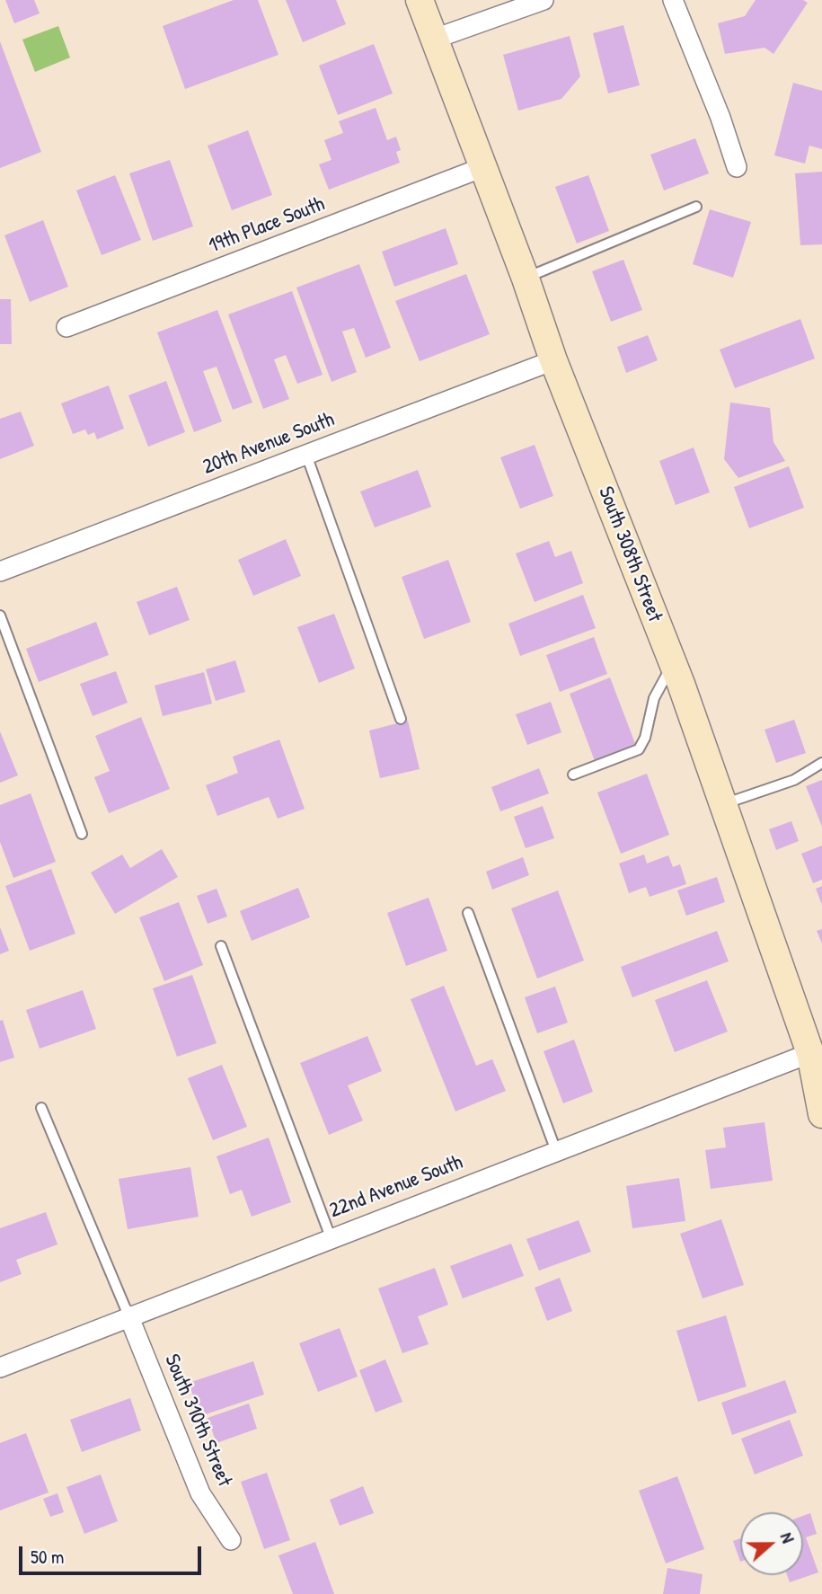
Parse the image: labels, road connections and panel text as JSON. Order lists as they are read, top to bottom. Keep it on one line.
{"streets":{"street":["19th Place South","20th Avenue South","South 308th Street","22nd Avenue South","South 310th Street"]},"crossings":[["19th Place South","South 308th Street"],["20th Avenue South","South 308th Street"],["South 308th Street","22nd Avenue South"],["22nd Avenue South","South 310th Street"]],"scale_bar":"50 m","north":"right"}
